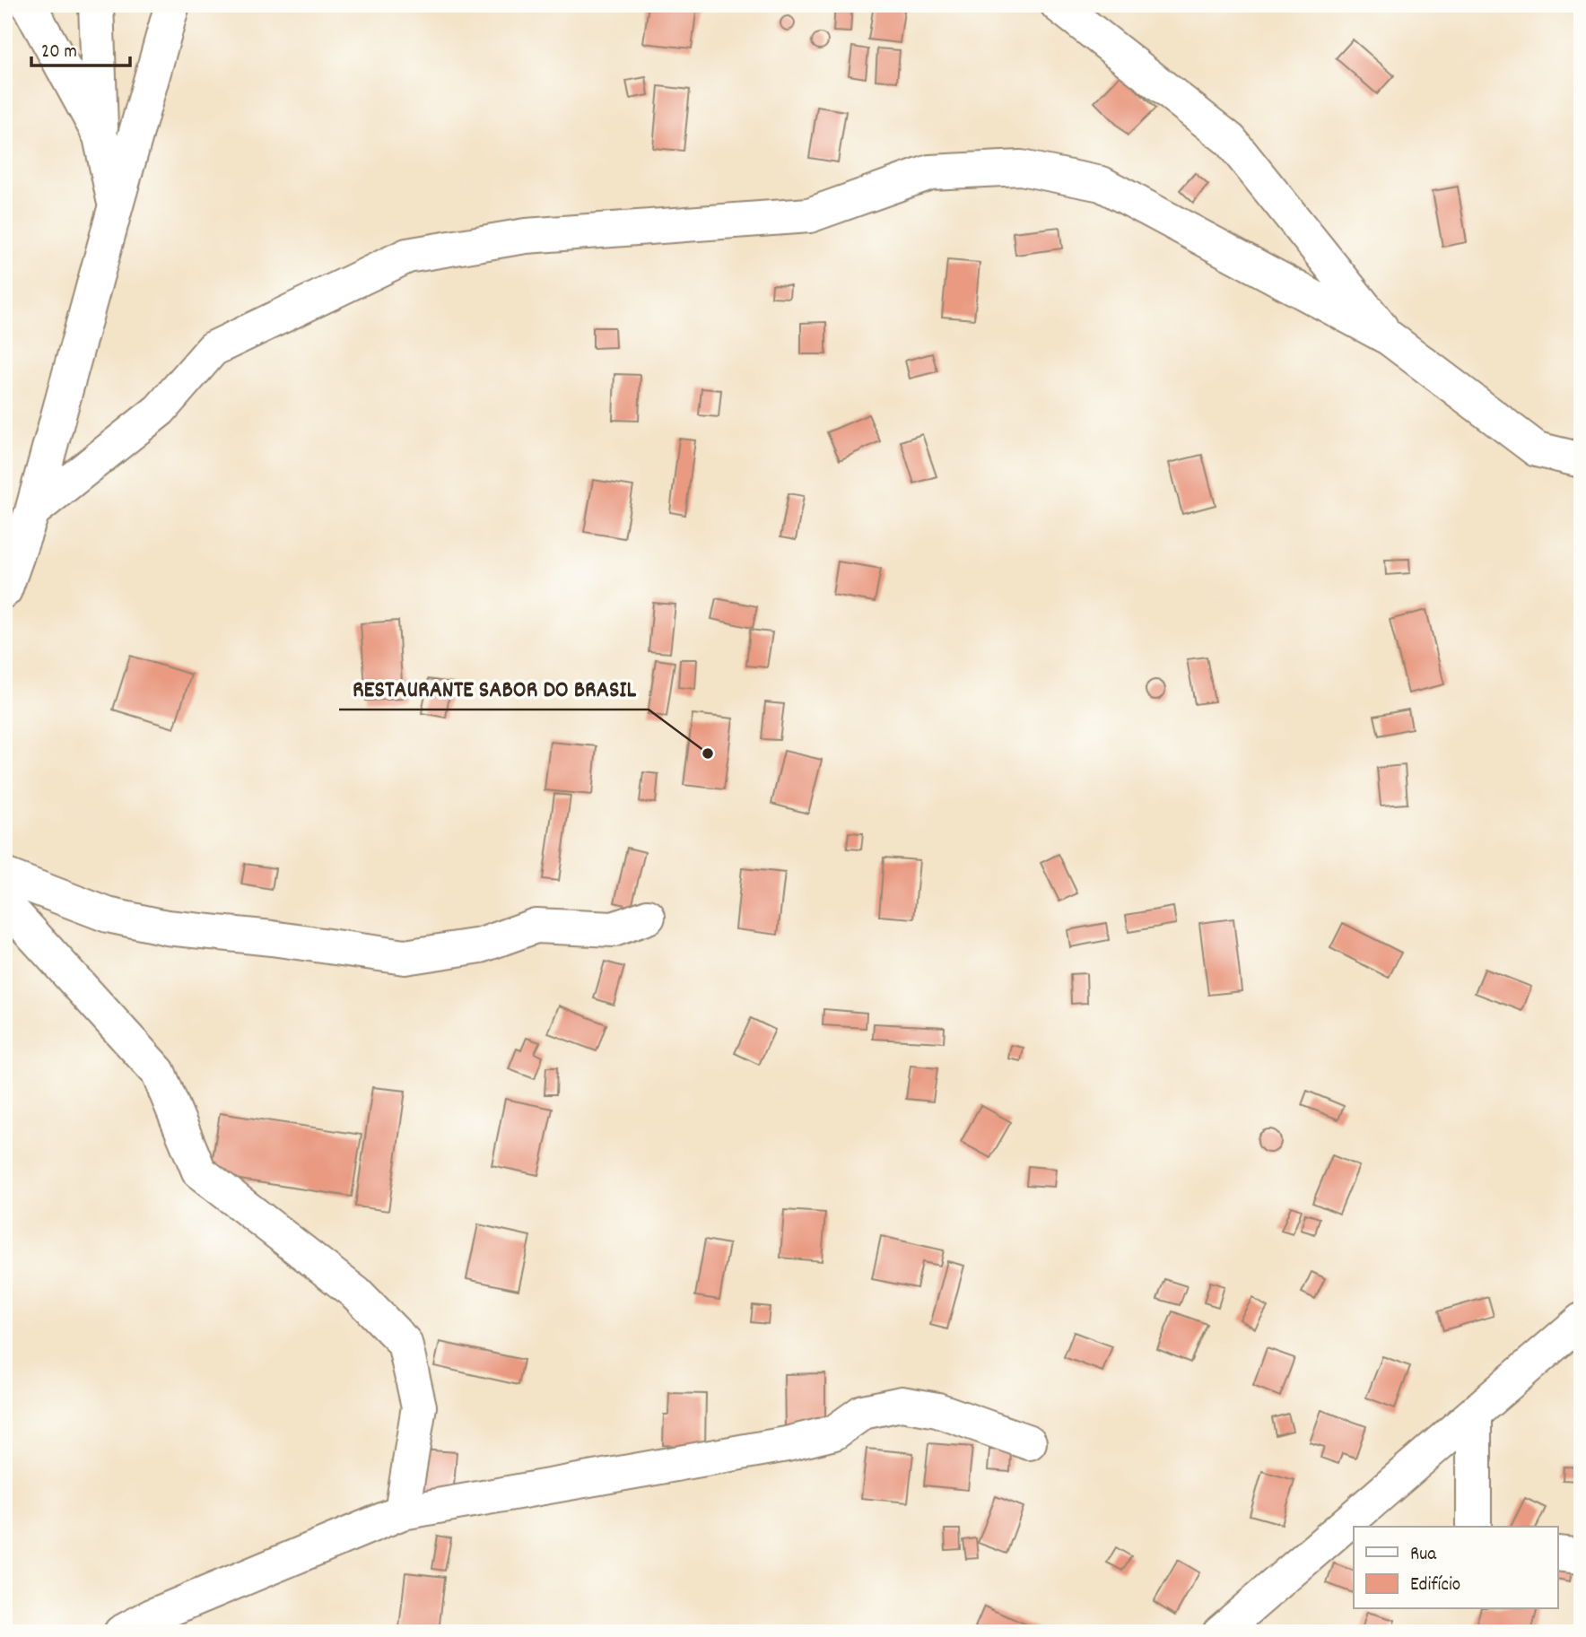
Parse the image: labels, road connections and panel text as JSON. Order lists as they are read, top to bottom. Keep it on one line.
{"places":["RESTAURANTE SABOR DO BRASIL"],"legend":["Rua","Edifício"],"scale_bar":"20 m"}
